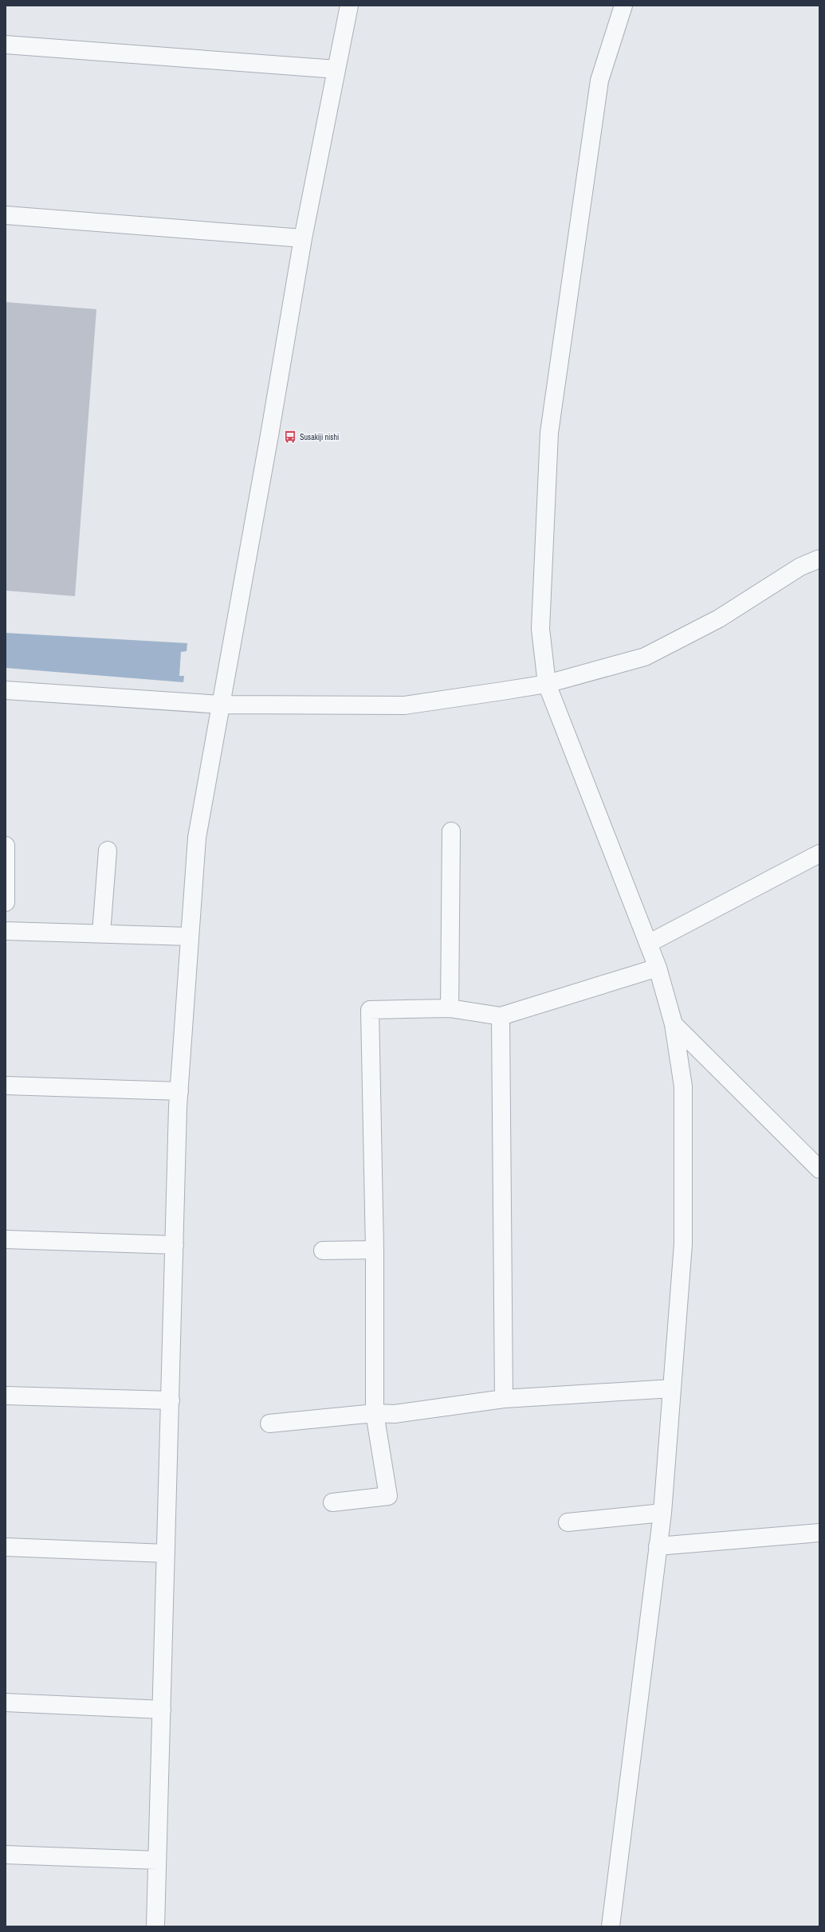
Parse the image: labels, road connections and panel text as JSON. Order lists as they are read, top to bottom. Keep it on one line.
{"places":{"bus stop":["Susakiji nishi"]}}
